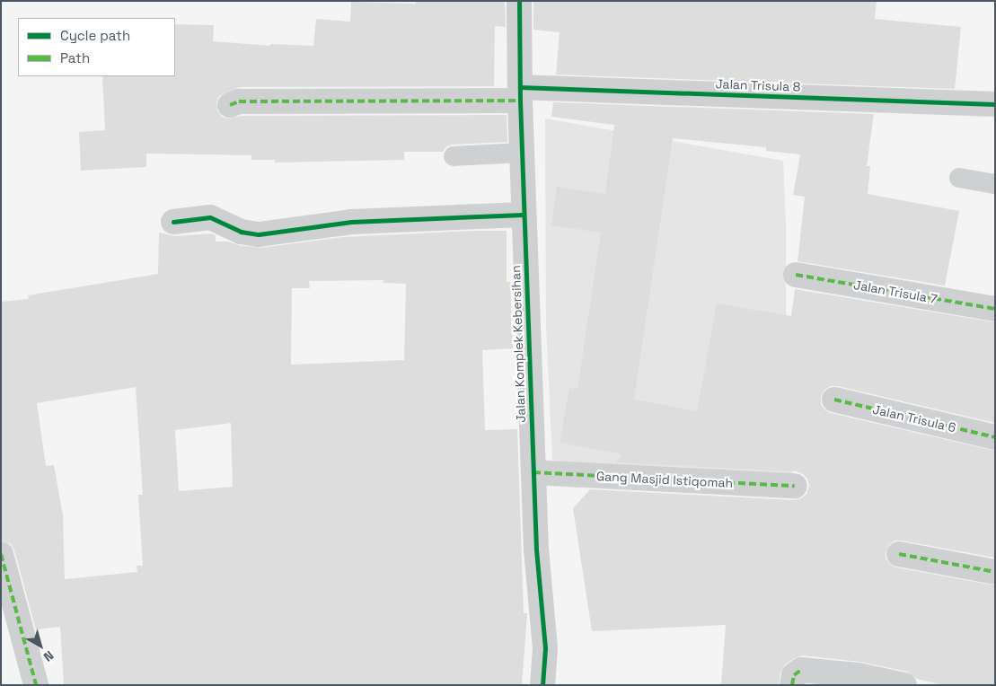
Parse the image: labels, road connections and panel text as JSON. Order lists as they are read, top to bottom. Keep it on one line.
{"streets":{"street":["Jalan Trisula 8","Jalan Trisula 7","Jalan Komplek Kebersihan","Jalan Trisula 6","Gang Masjid Istiqomah"]},"crossings":[["Jalan Trisula 8","Jalan Komplek Kebersihan"],["Jalan Komplek Kebersihan","Gang Masjid Istiqomah"]],"legend":["Cycle path","Path"],"north":"bottom right"}
